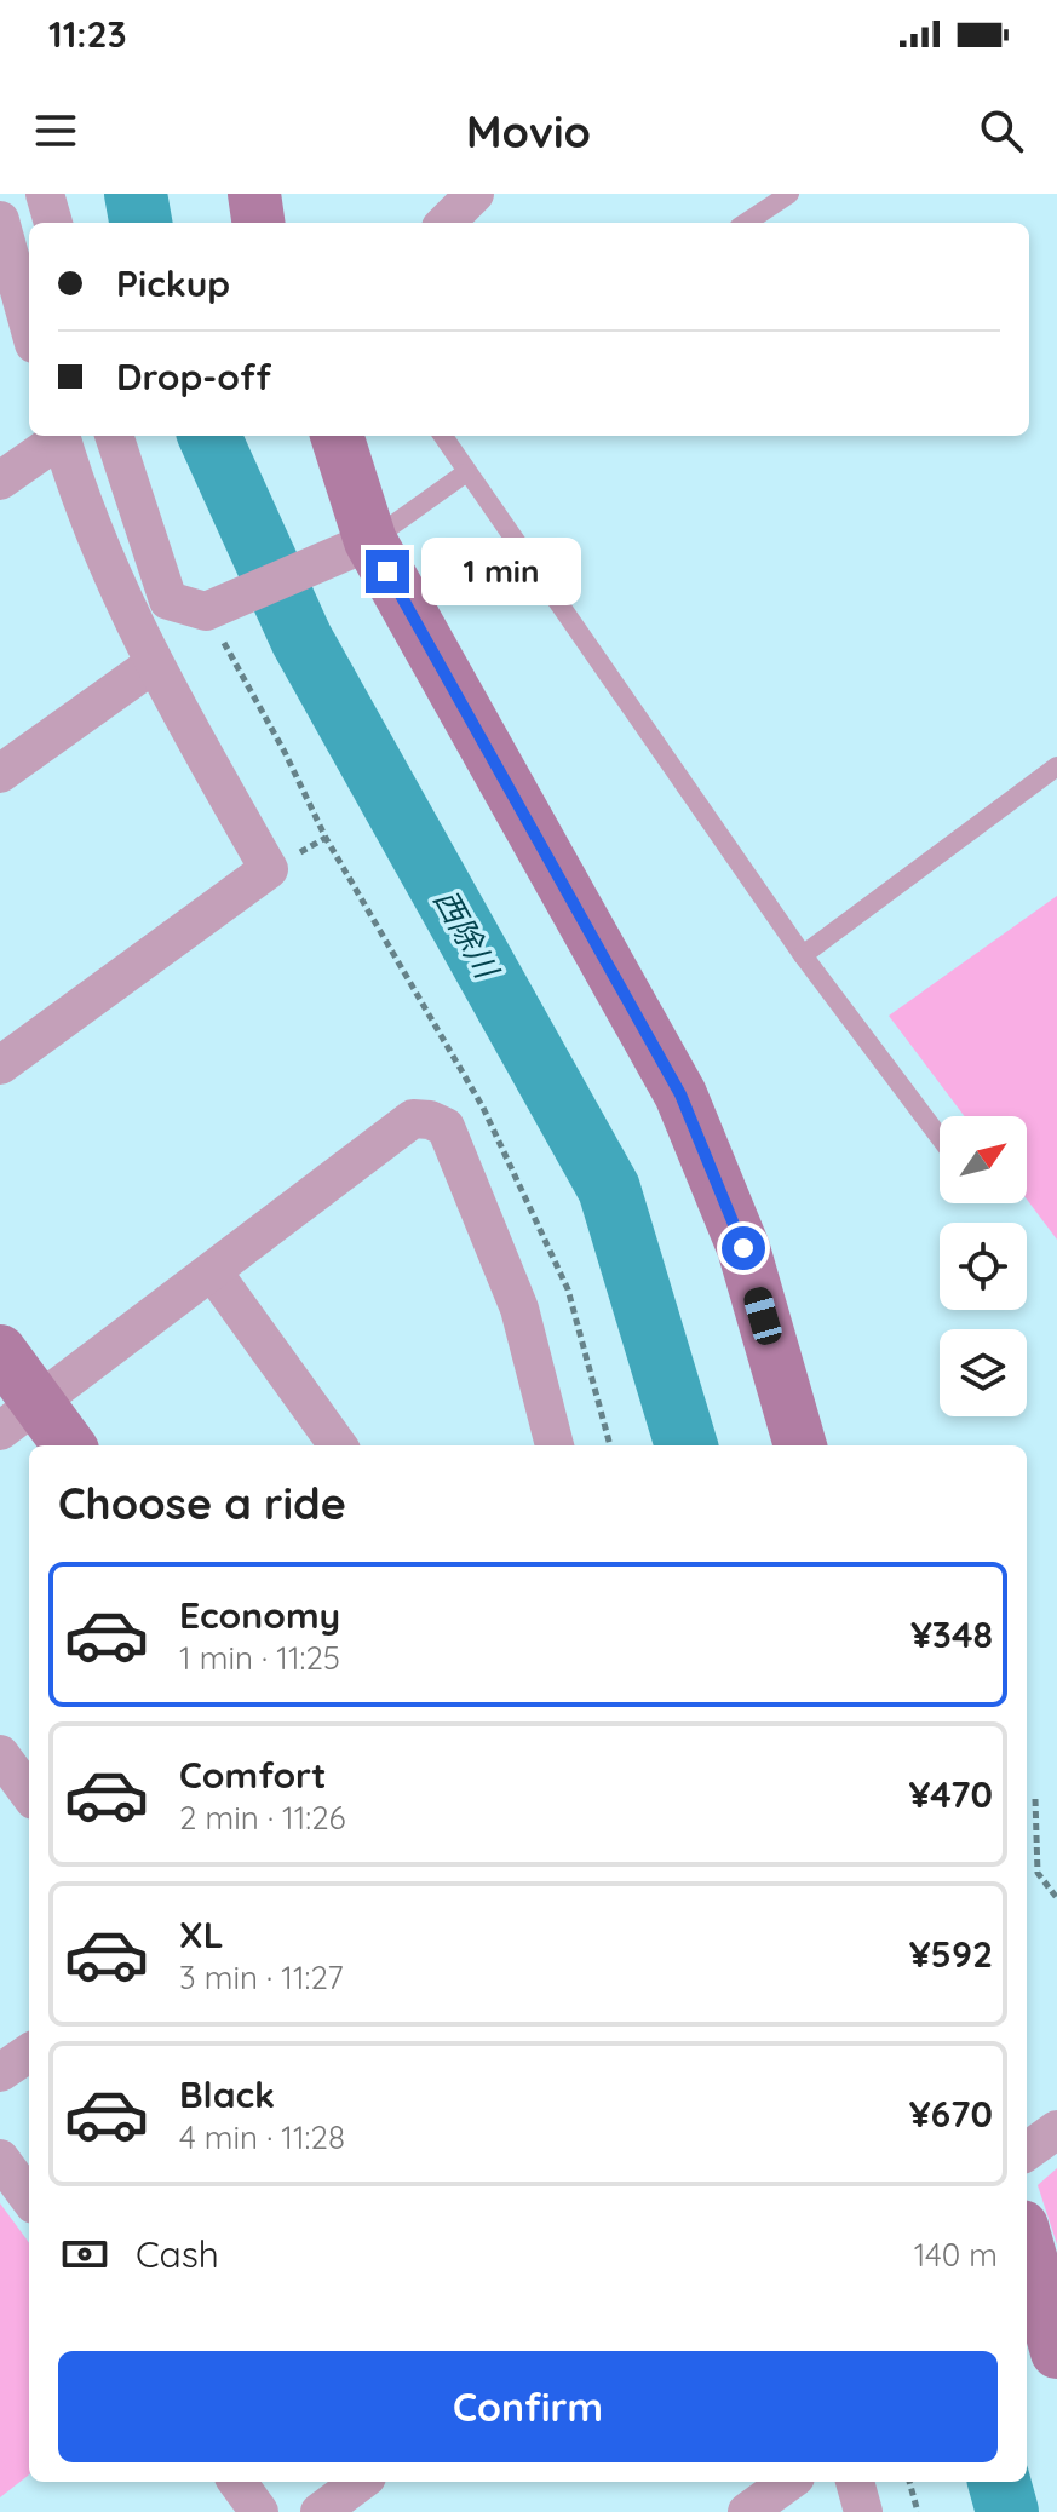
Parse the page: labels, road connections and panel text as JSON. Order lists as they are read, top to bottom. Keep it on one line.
{"water":["西除川"],"north":"top right","page":{"status":"11:23","header":"Movio","banner":["Pickup","Drop-off"],"bubble":"1 min","heading":"Choose a ride","list":[{"name":"Economy","note":"1 min · 11:25","value":"¥348"},{"name":"Comfort","note":"2 min · 11:26","value":"¥470"},{"name":"XL","note":"3 min · 11:27","value":"¥592"},{"name":"Black","note":"4 min · 11:28","value":"¥670"}],"pay":["Cash","140 m"],"buttons":"Confirm"}}
